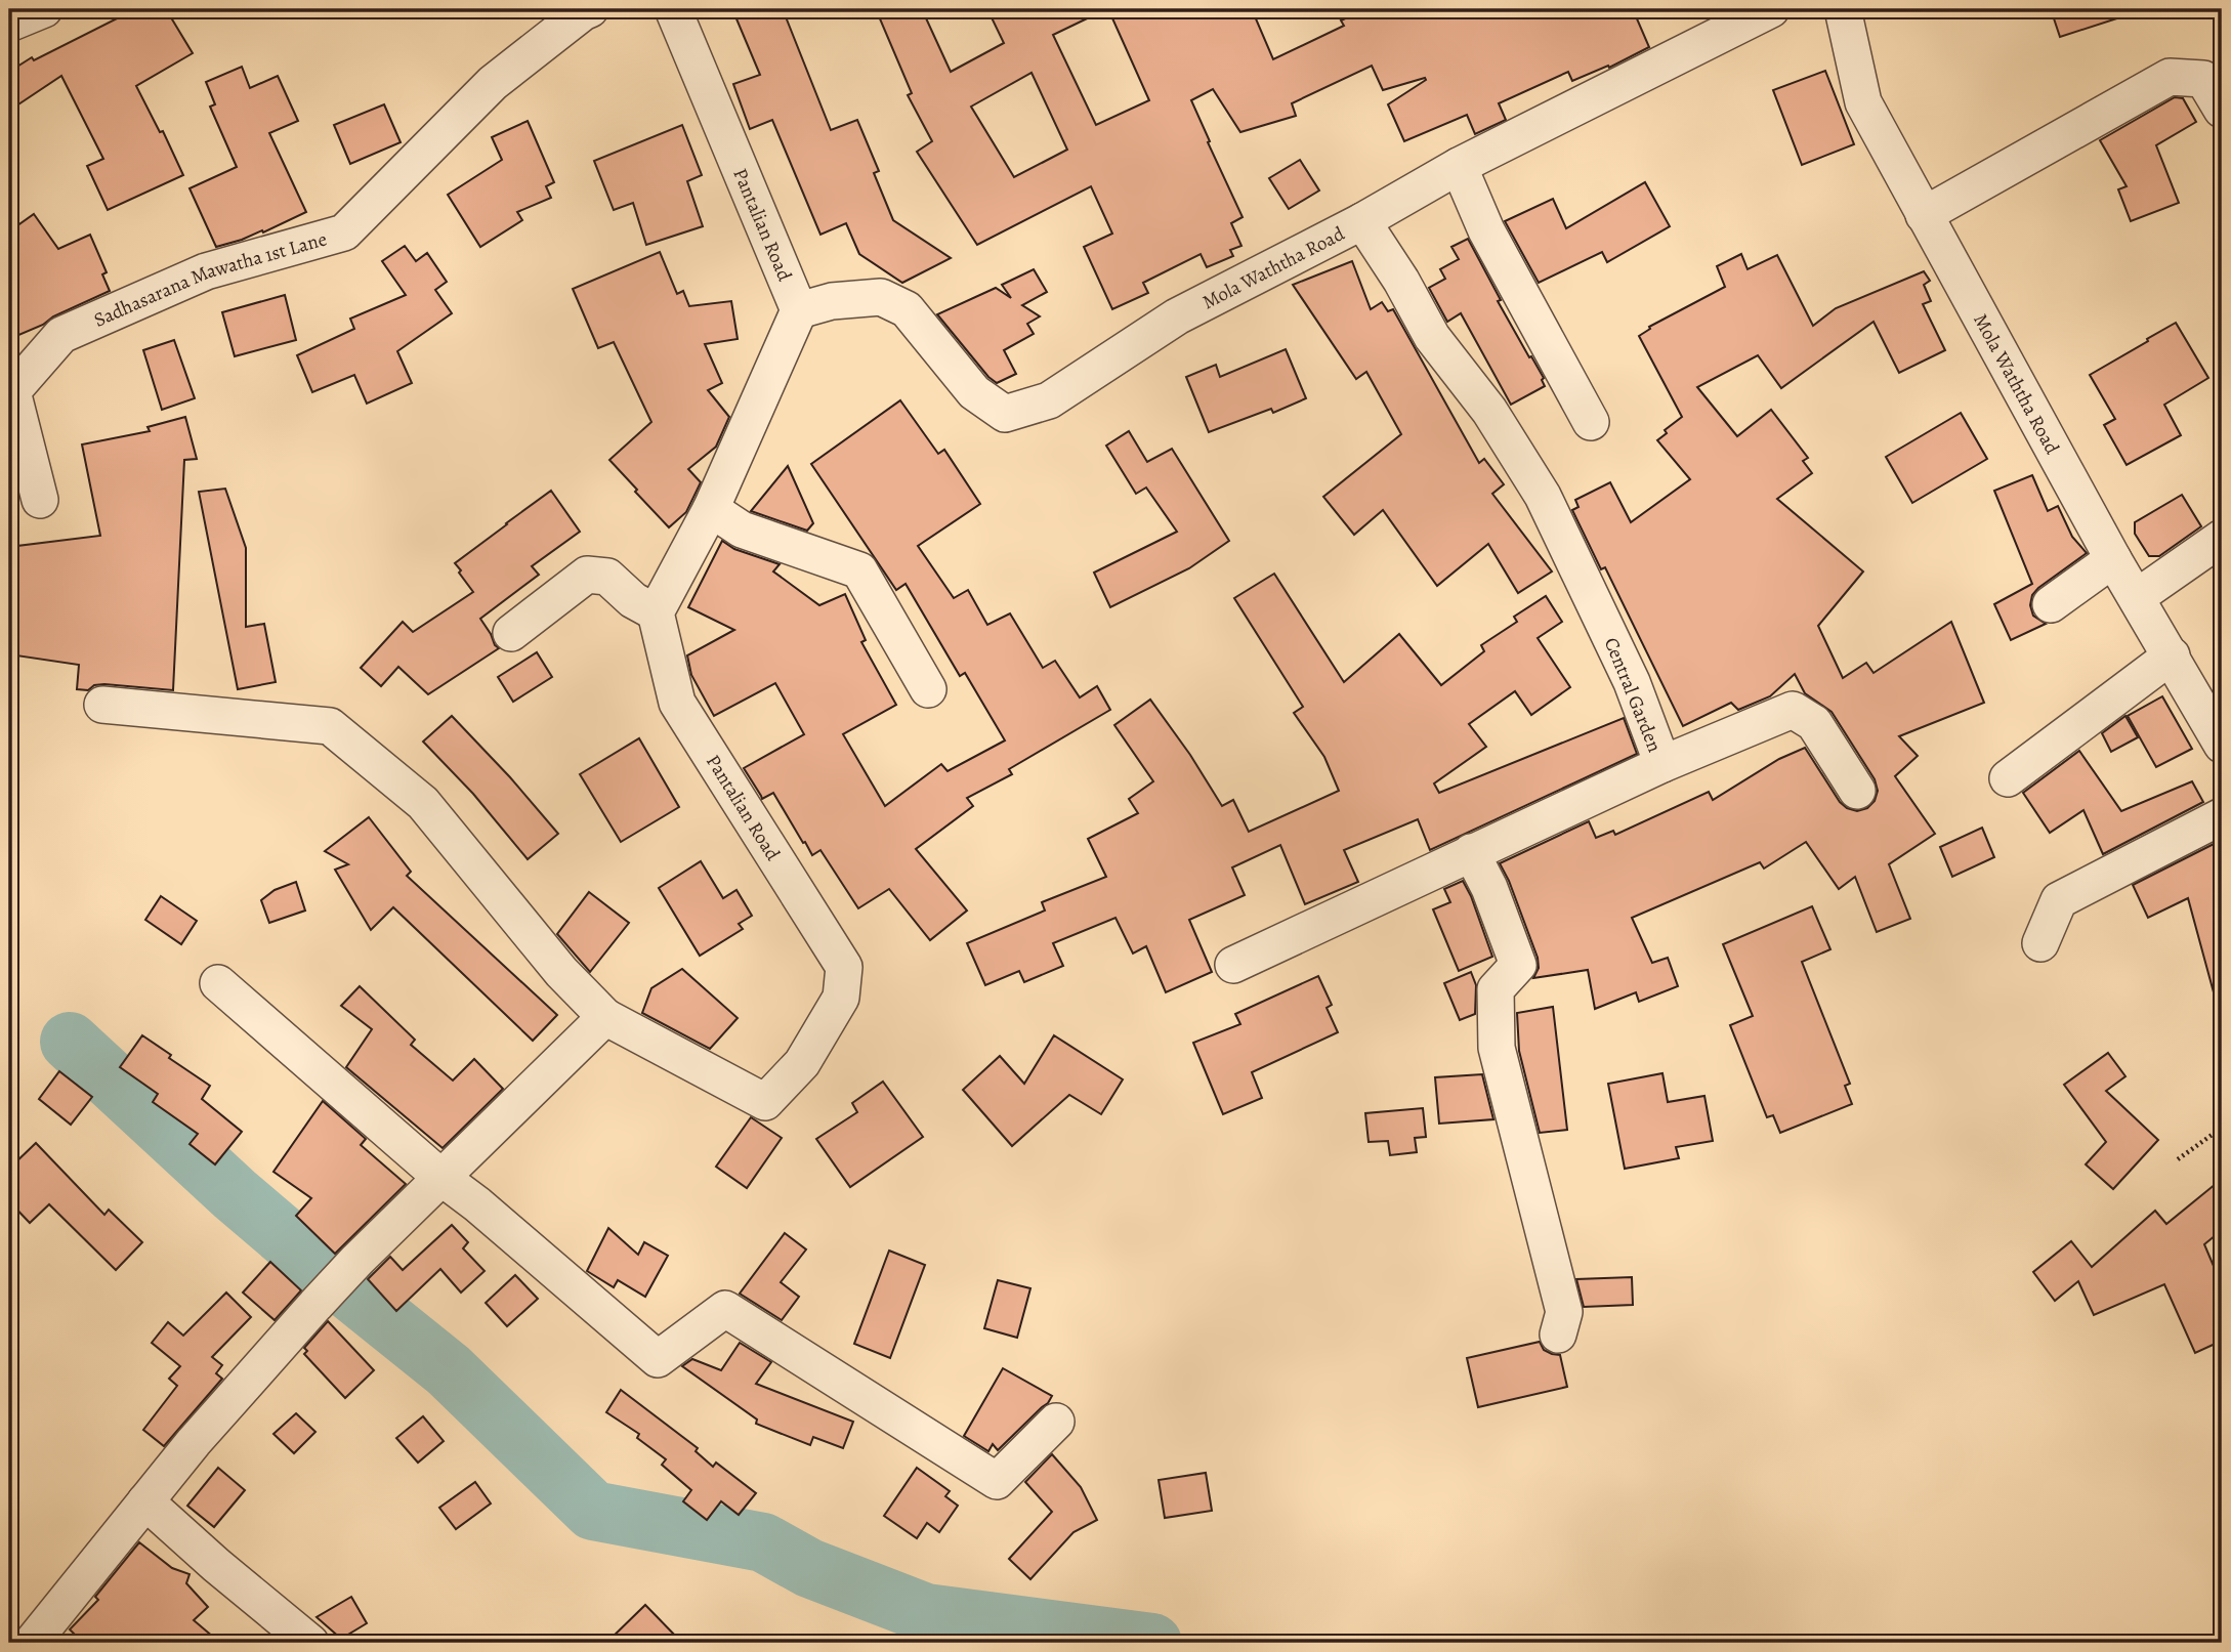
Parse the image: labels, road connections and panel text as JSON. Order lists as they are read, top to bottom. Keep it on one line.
{"streets":{"street":["Pantalian Road","Mola Waththa Road","Sadhasarana Mawatha 1st Lane","Central Garden"]},"crossings":[["Pantalian Road","Mola Waththa Road"],["Mola Waththa Road","Central Garden"]]}
